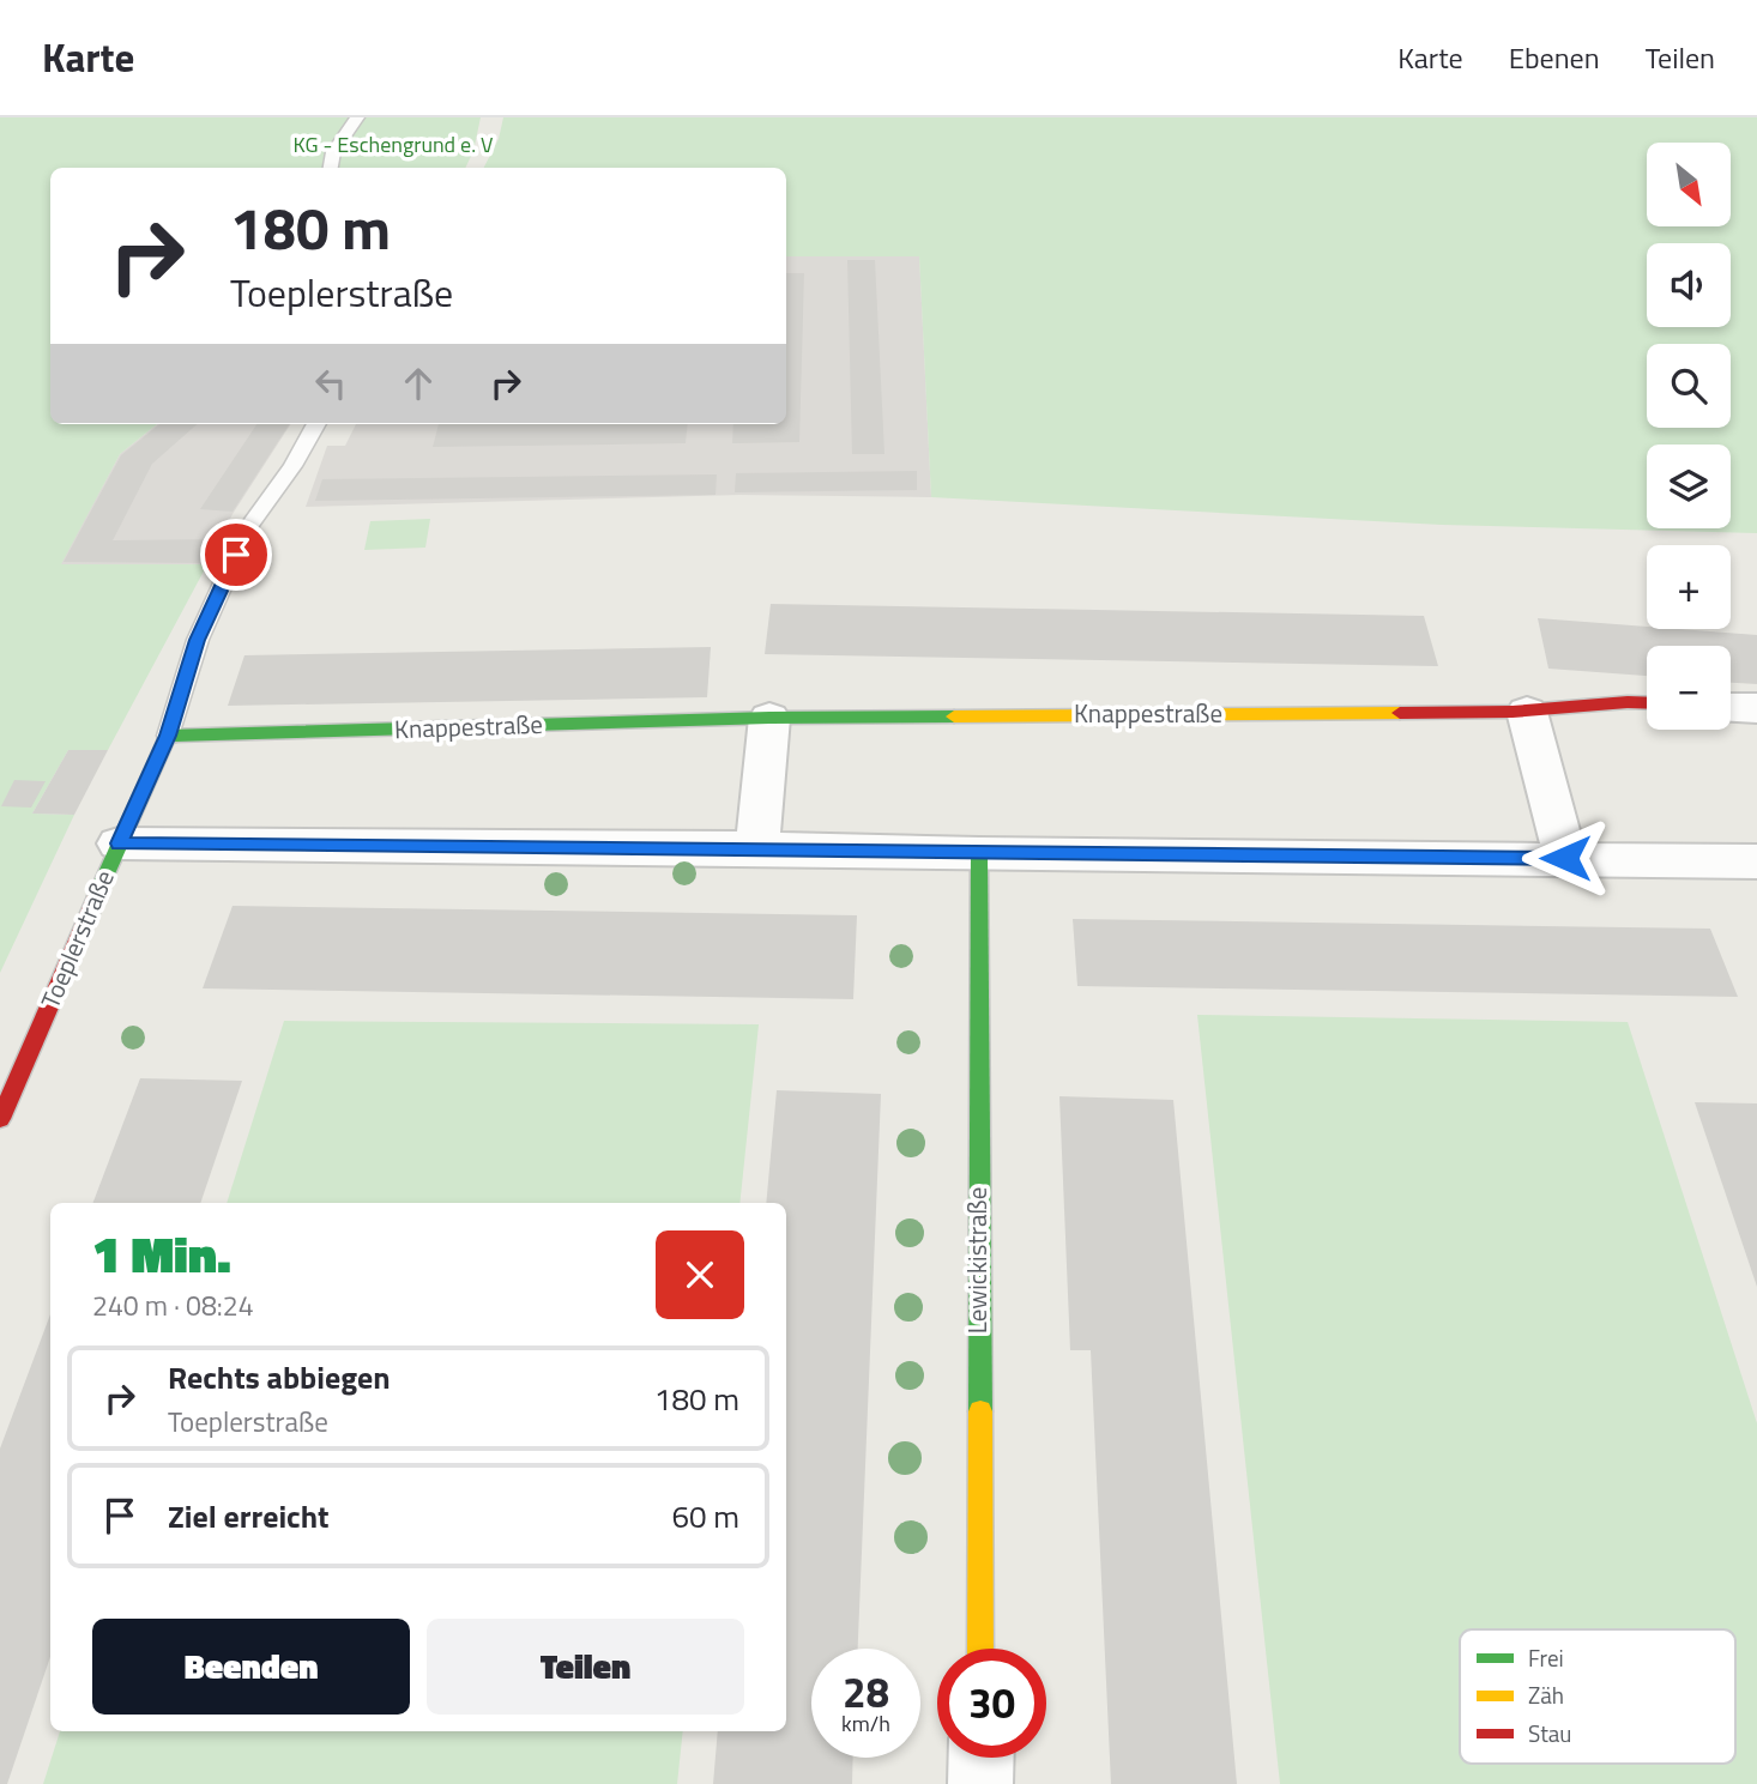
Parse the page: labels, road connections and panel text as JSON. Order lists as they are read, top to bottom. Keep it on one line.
{"streets":{"street":["Knappestraße","Toeplerstraße","Lewickistraße"]},"crossings":[["Knappestraße","Toeplerstraße"]],"parks":["KG - Eschengrund e. V"],"legend":["Frei","Zäh","Stau"],"north":"bottom right","page":{"header":"Karte","nav":["Karte","Ebenen","Teilen"],"map_buttons":["+","−"],"turn":["180 m","Toeplerstraße"],"heading":["1 Min.","240 m · 08:24"],"list":[{"name":"Rechts abbiegen","note":"Toeplerstraße","value":"180 m"},{"name":"Ziel erreicht","value":"60 m"}],"buttons":["Beenden","Teilen"],"speed":"28 km/h","limit":"30"}}
